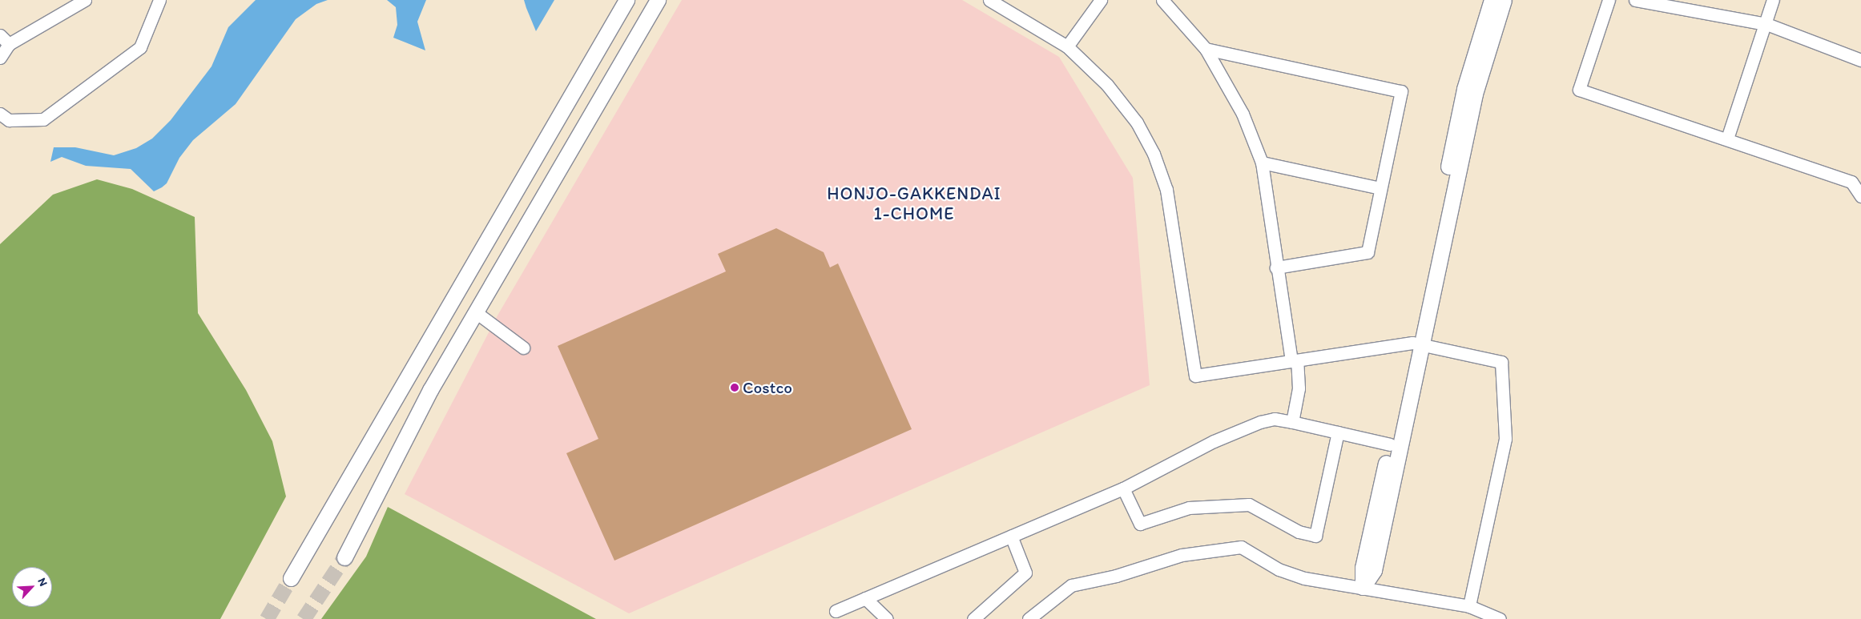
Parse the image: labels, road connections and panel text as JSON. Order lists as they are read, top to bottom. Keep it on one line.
{"districts":["HONJO-GAKKENDAI 1-CHOME"],"places":["Costco"],"north":"top right"}
